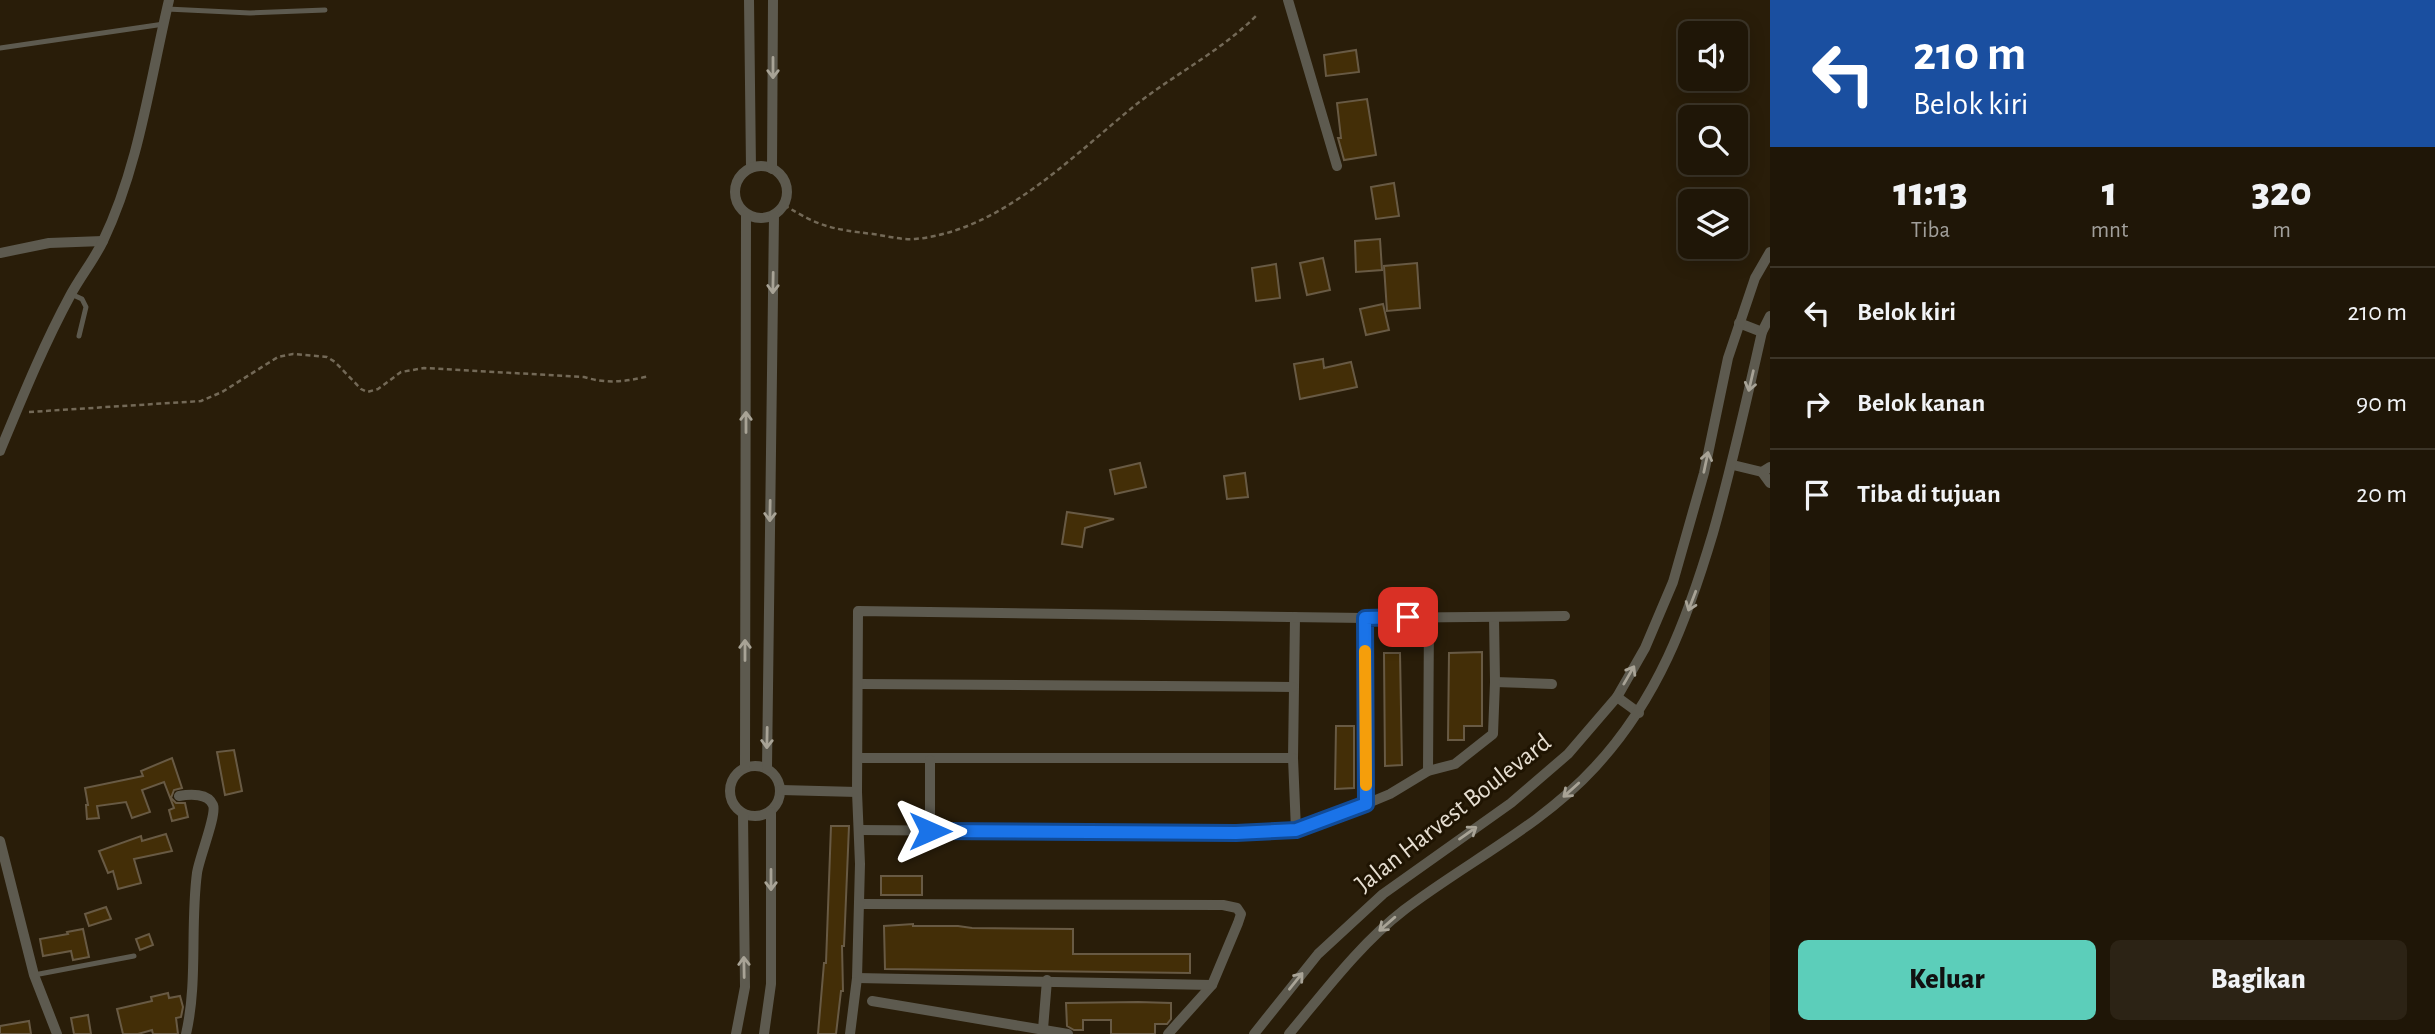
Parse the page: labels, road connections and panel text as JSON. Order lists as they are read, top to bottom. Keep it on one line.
{"streets":{"street":["Jalan Harvest Boulevard"]},"page":{"turn":["210 m","Belok kiri"],"eta":["11:13","Tiba","1","mnt","320","m"],"list":[{"name":"Belok kiri","value":"210 m"},{"name":"Belok kanan","value":"90 m"},{"name":"Tiba di tujuan","value":"20 m"}],"buttons":["Keluar","Bagikan"]}}
